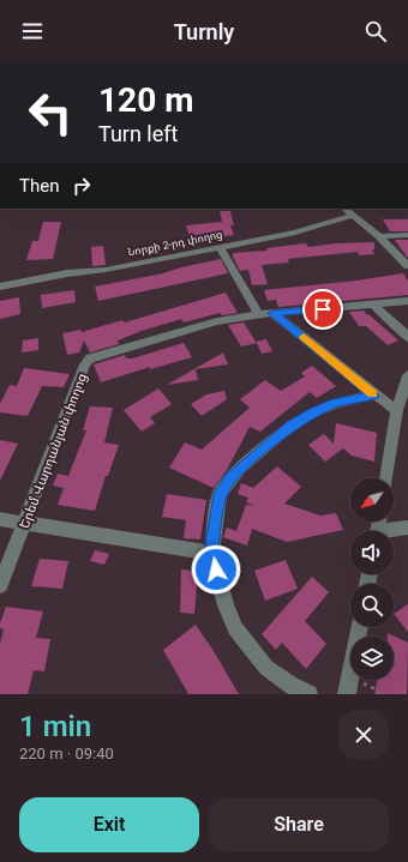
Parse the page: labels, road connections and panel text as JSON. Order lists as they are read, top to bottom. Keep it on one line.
{"streets":{"street":["Նորքի 2-րդ փողոց","Երեմ Վարդանյան փողոց"]},"north":"bottom left","page":{"header":"Turnly","turn":["120 m","Turn left"],"then":"Then","heading":["1 min","220 m · 09:40"],"buttons":["Exit","Share"]}}
